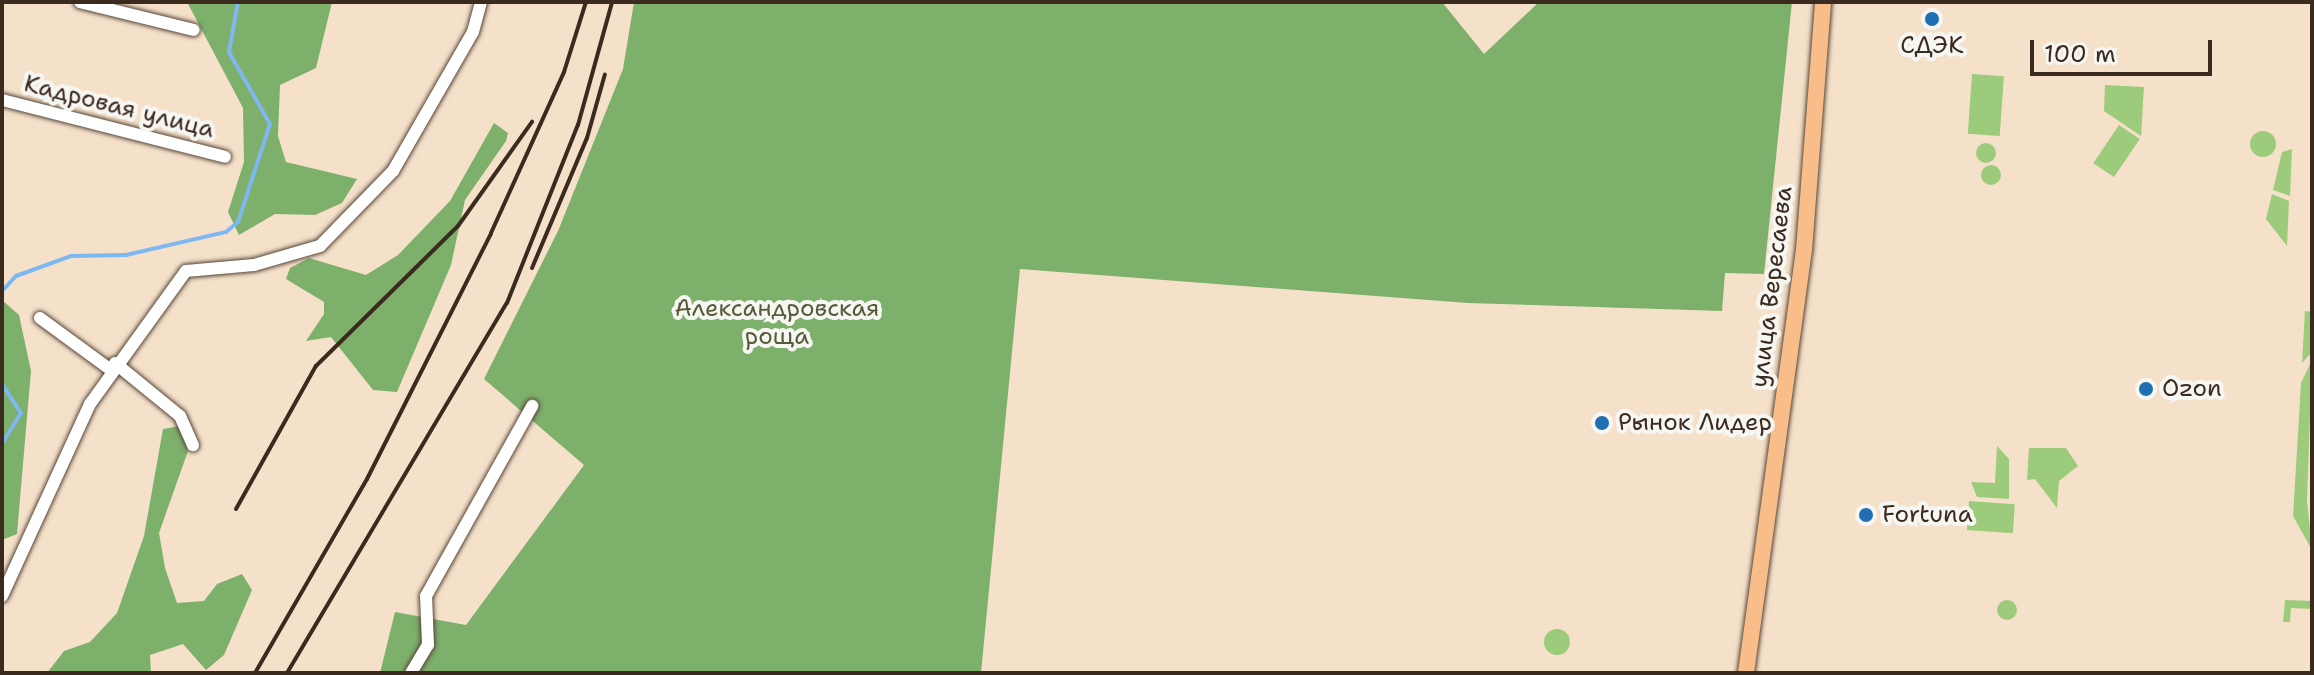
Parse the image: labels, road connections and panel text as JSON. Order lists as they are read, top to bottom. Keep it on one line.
{"streets":{"main road":["улица Вересаева"],"street":["Кадровая улица"]},"parks":["Александровская роща"],"places":["СДЭК","Ozon","Рынок Лидер","Fortuna"],"scale_bar":"100 m"}
